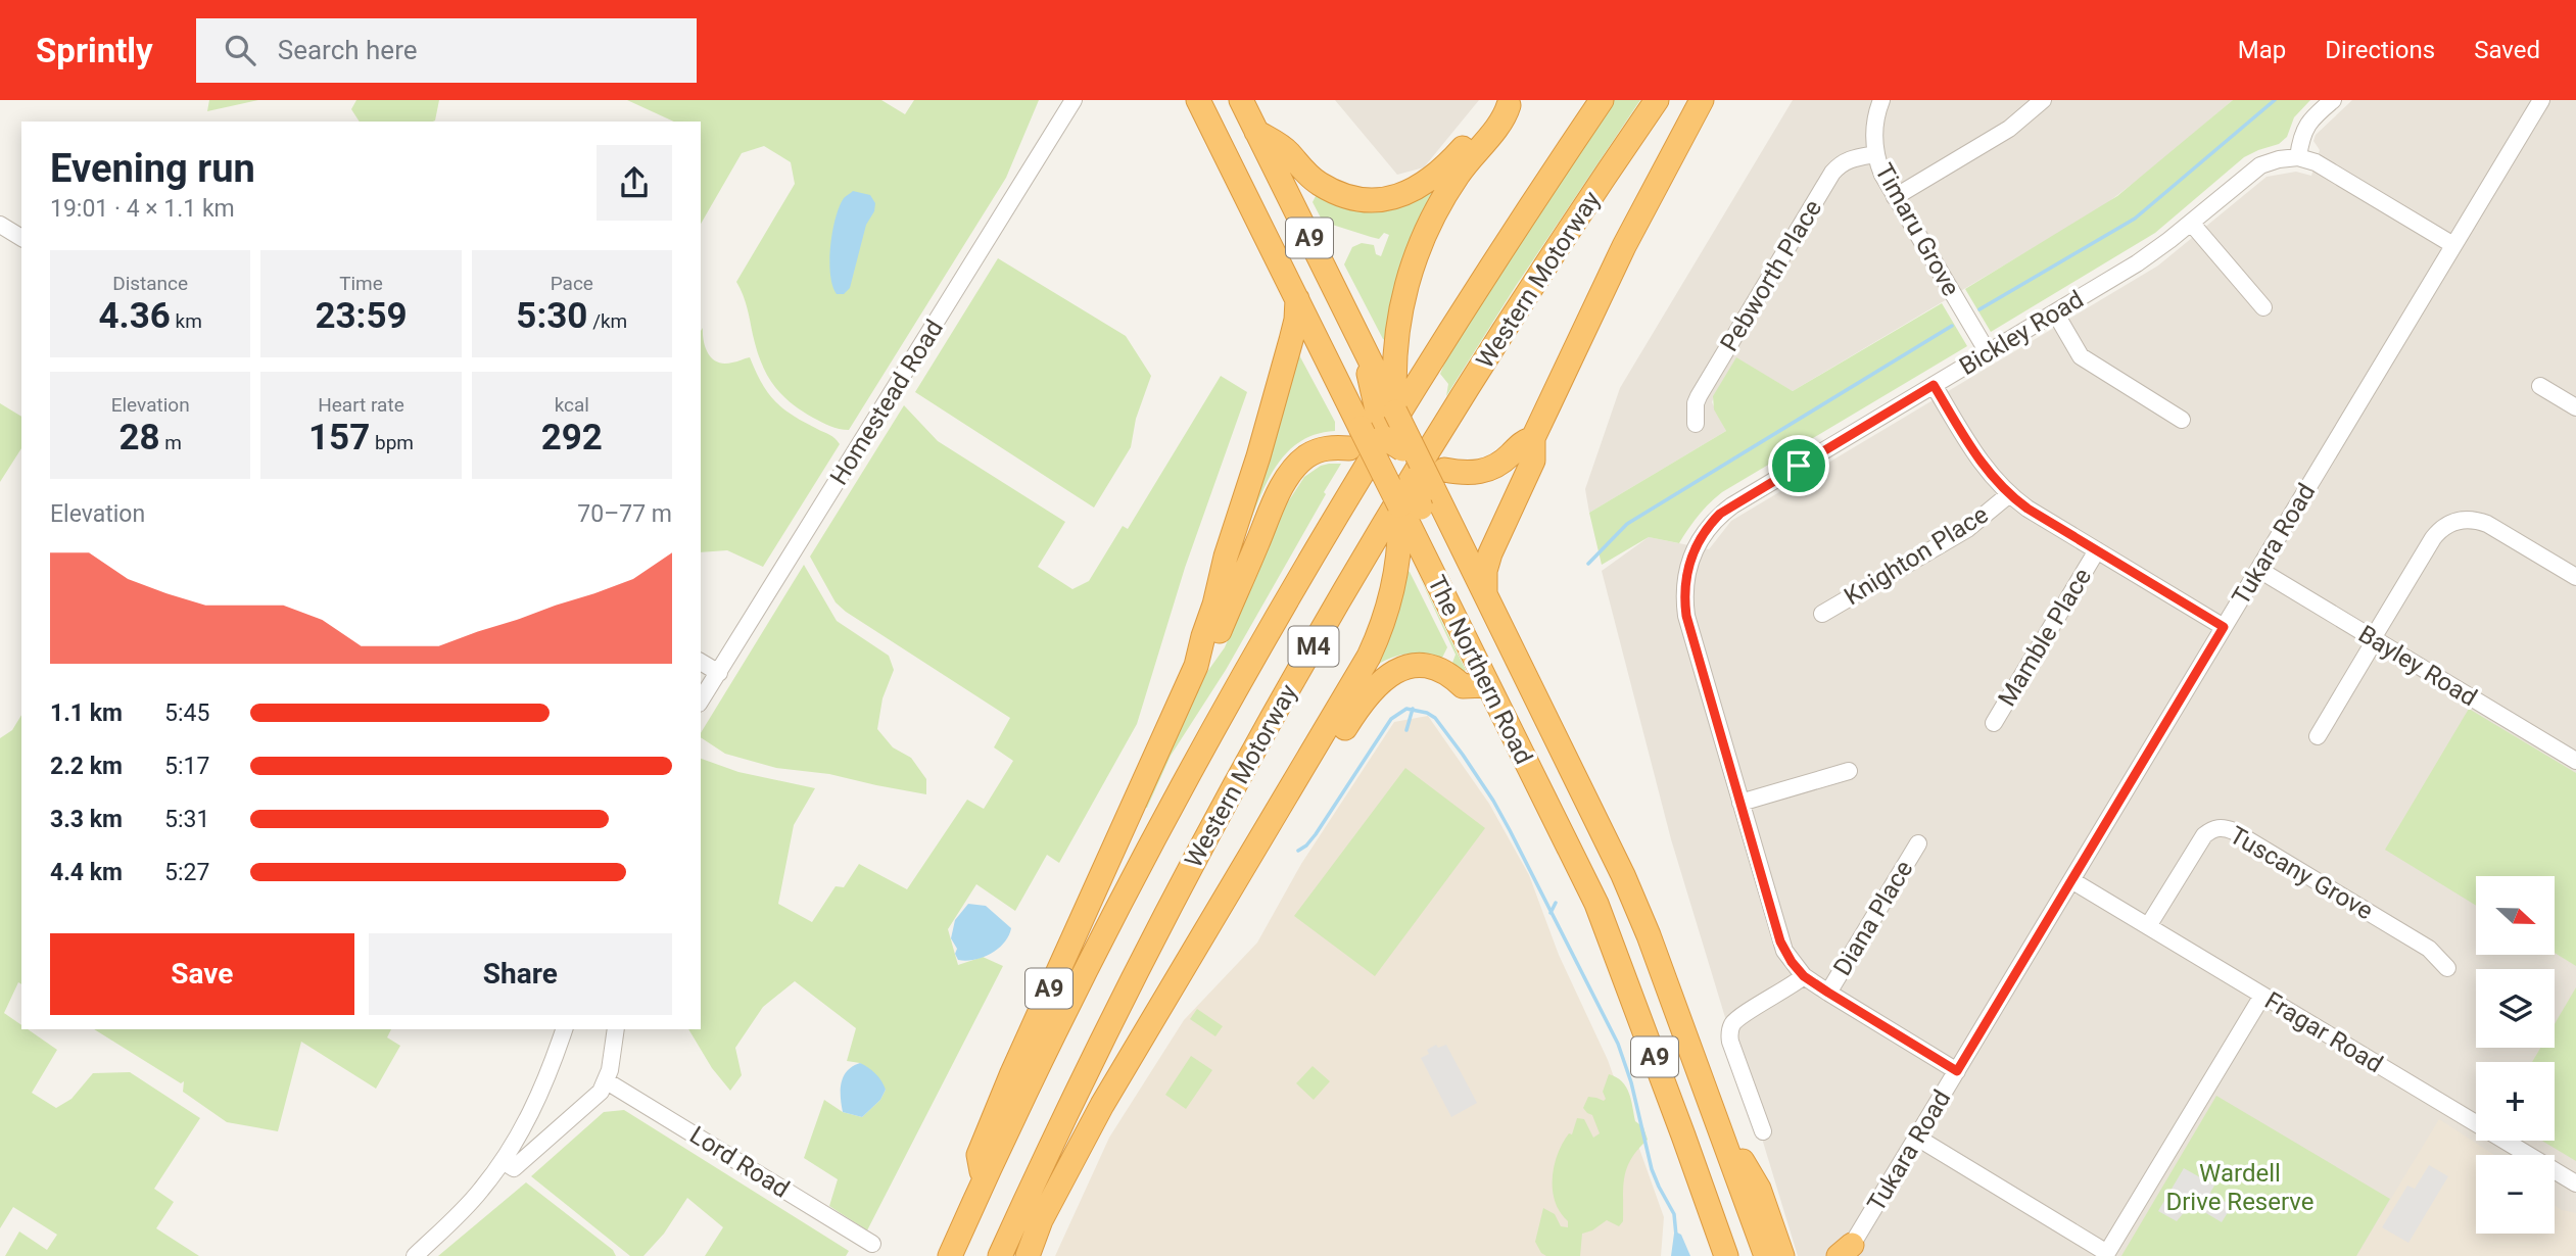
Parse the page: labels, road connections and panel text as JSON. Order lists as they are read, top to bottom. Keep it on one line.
{"streets":{"highway":["A9","Western Motorway","M4","The Northern Road"],"street":["Timaru Grove","Pebworth Place","Bickley Road","Homestead Road","Tukara Road","Knighton Place","Mamble Place","Bayley Road","Tuscany Grove","Diana Place","Fragar Road","Lord Road"]},"crossings":[["Timaru Grove","Pebworth Place"],["Timaru Grove","Bickley Road"],["A9","Western Motorway"],["A9","The Northern Road"],["Bickley Road","Tukara Road"],["Bickley Road","Diana Place"],["Tukara Road","Bayley Road"],["Tukara Road","Fragar Road"],["Tuscany Grove","Fragar Road"]],"parks":["Wardell Drive Reserve"],"north":"right","page":{"header":"Sprintly","search":"Search here","nav":["Map","Directions","Saved"],"heading":["Evening run","19:01 · 4 × 1.1 km"],"stats":[["Distance","4.36 km"],["Time","23:59"],["Pace","5:30 /km"],["Elevation","28 m"],["Heart rate","157 bpm"],["kcal","292"]],"chart":["Elevation","70–77 m"],"list":[{"name":"1.1 km","note":"5:45"},{"name":"2.2 km","note":"5:17"},{"name":"3.3 km","note":"5:31"},{"name":"4.4 km","note":"5:27"}],"map_buttons":["+","−"],"buttons":["Save","Share"]}}
